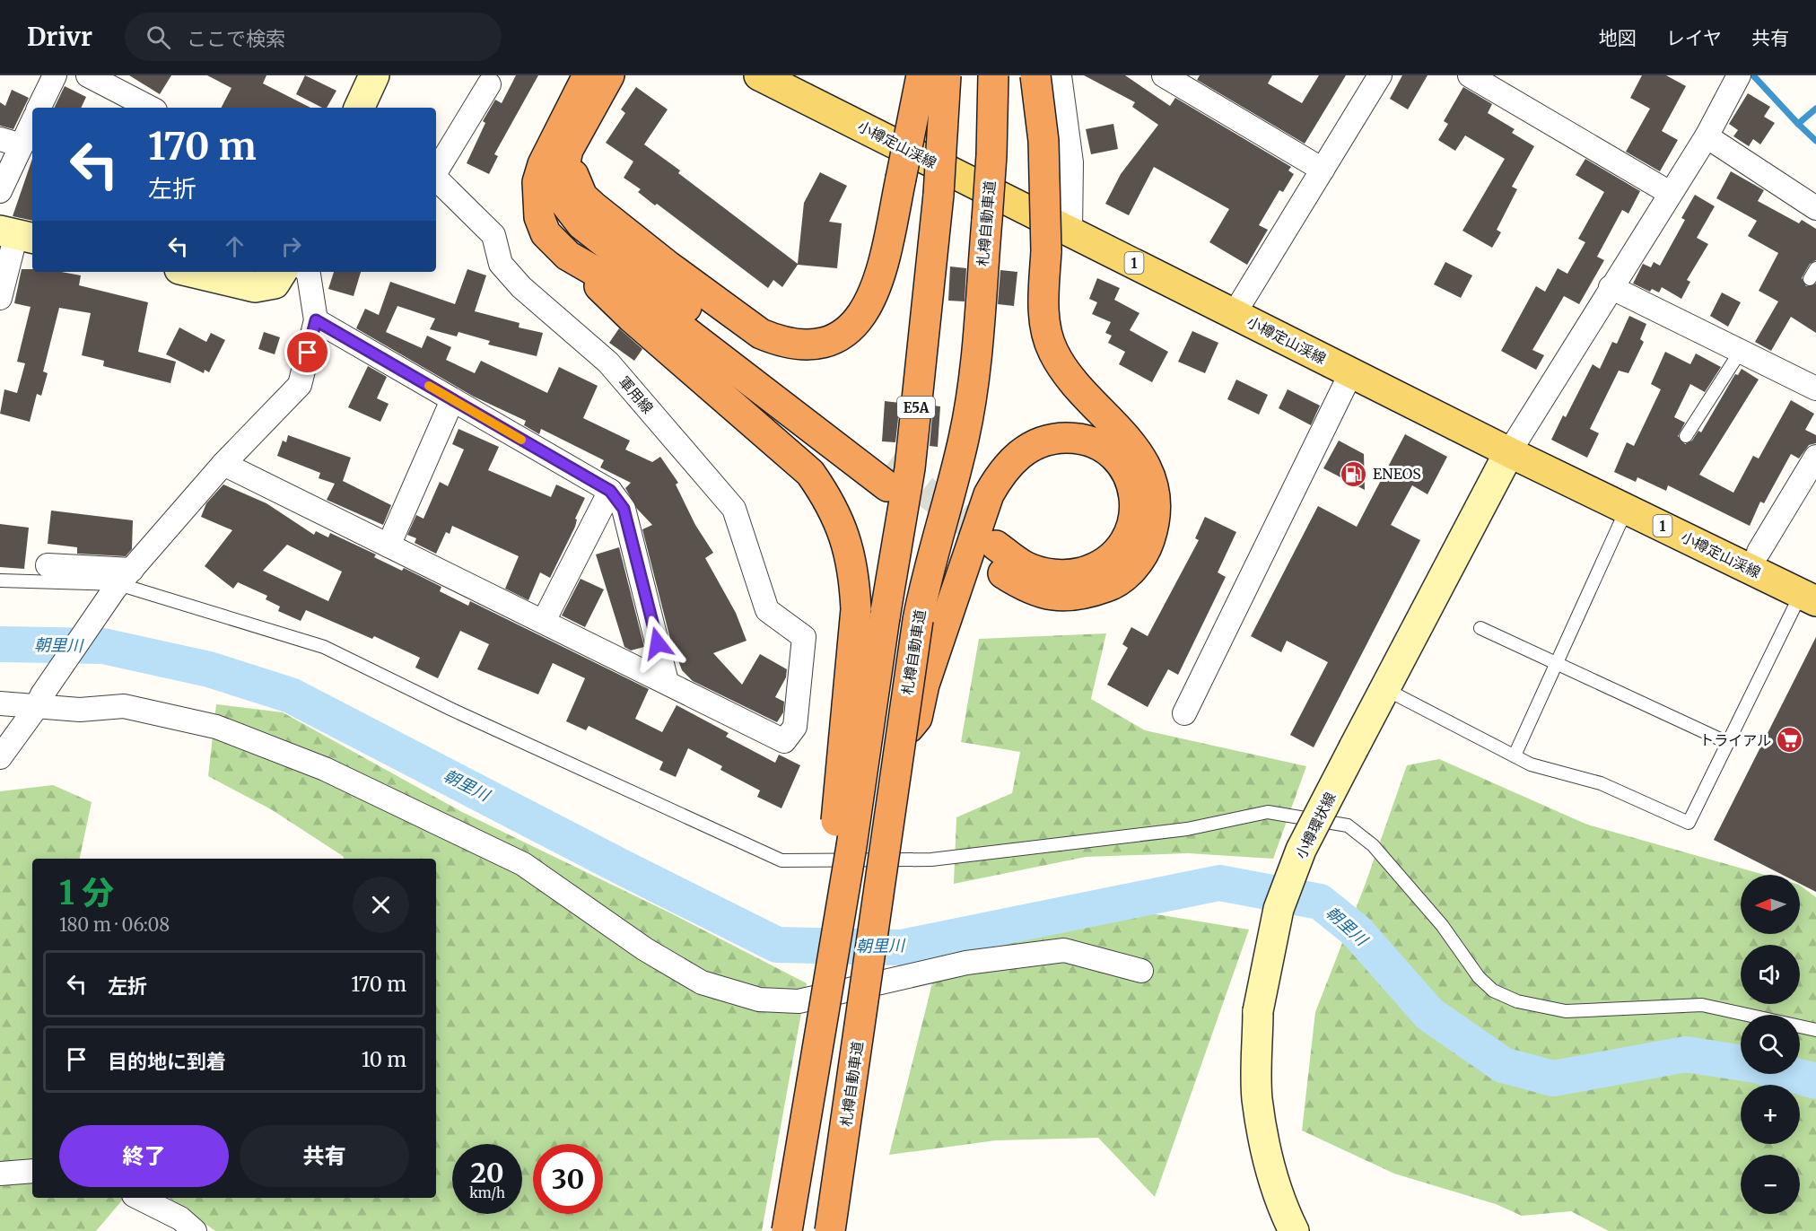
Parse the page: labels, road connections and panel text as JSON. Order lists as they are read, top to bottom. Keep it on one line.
{"streets":{"highway":["札樽自動車道","E5A"],"main road":["小樽定山渓線","1","小樽環状線"],"street":["軍用線"]},"crossings":[["小樽定山渓線","小樽環状線"]],"water":["朝里川"],"places":{"fuel station":["ENEOS"],"supermarket":["トライアル"]},"north":"left","page":{"header":"Drivr","search":"ここで検索","nav":["地図","レイヤ","共有"],"turn":["170 m","左折"],"heading":["1 分","180 m · 06:08"],"map_buttons":["+","−"],"list":[{"name":"左折","value":"170 m"},{"name":"目的地に到着","value":"10 m"}],"buttons":["終了","共有"],"speed":"20 km/h","limit":"30"}}
